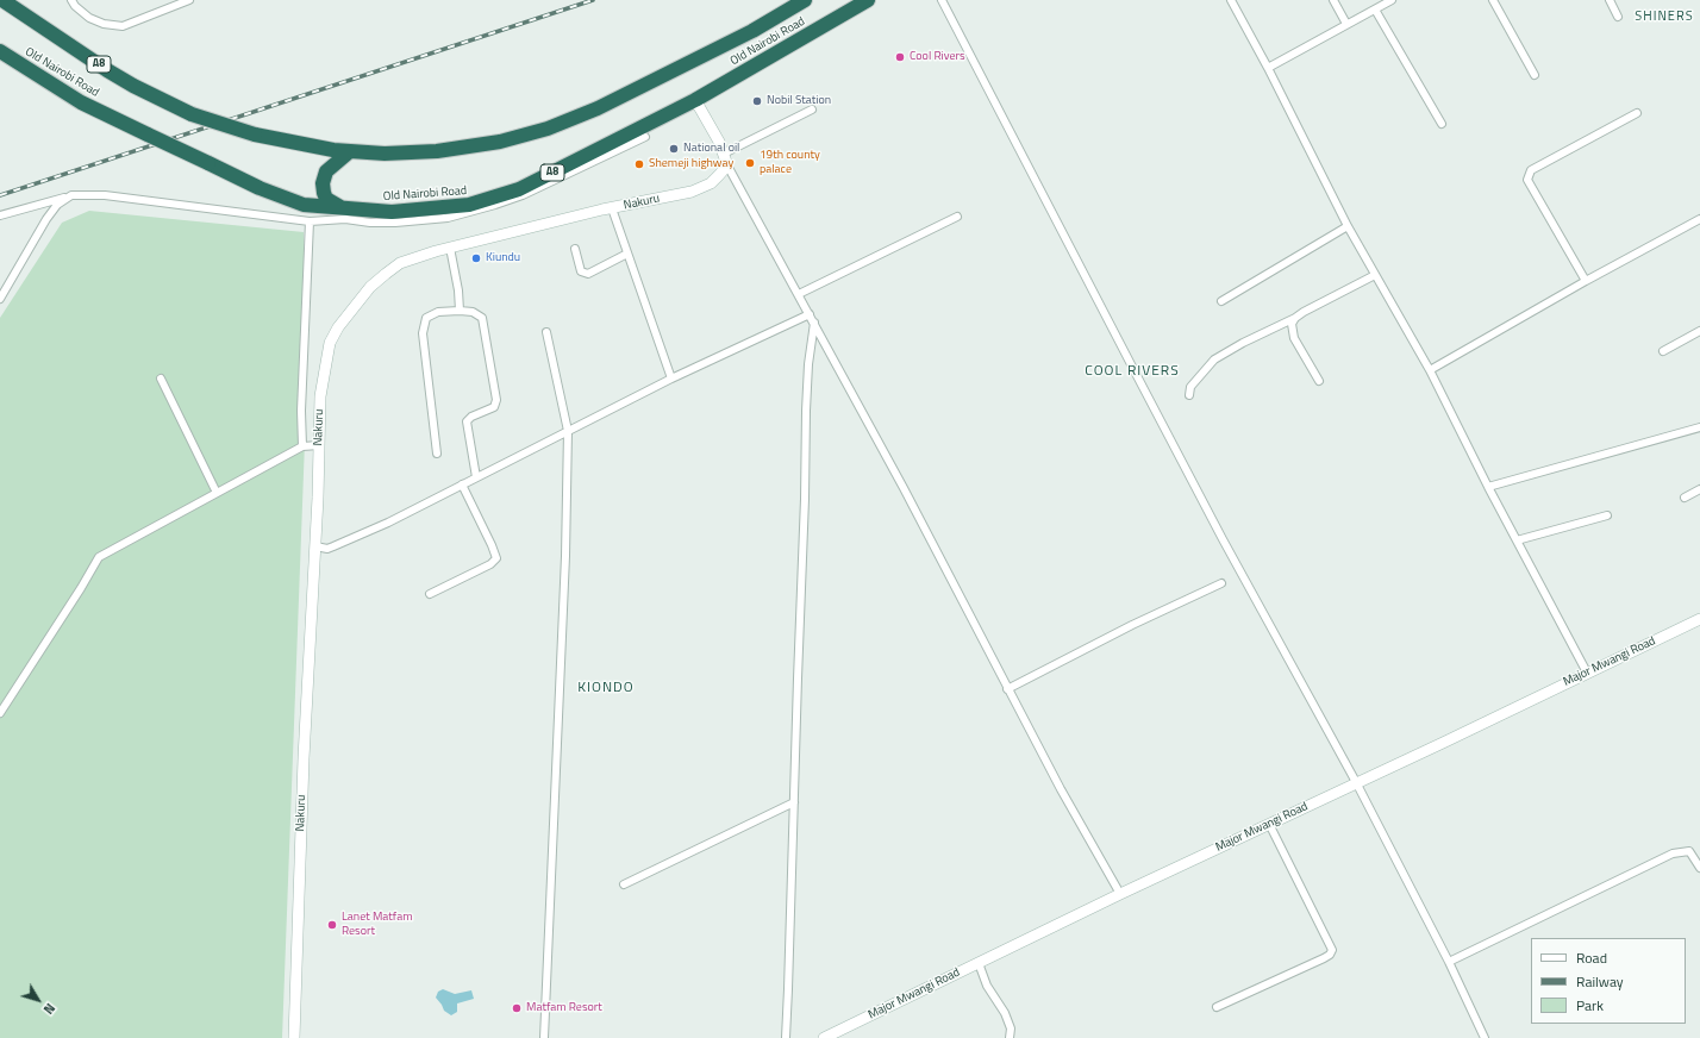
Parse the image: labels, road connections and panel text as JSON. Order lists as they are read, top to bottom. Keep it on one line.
{"streets":{"highway":["Old Nairobi Road","A8"],"main road":["Nakuru","Major Mwangi Road"]},"districts":["SHINERS","COOL RIVERS","KIONDO"],"places":["Cool Rivers","Nobil Station","National oil","19th county palace","Shemeji highway","Kiundu","Lanet Matfam Resort","Matfam Resort"],"legend":["Road","Railway","Park"],"north":"bottom right"}
